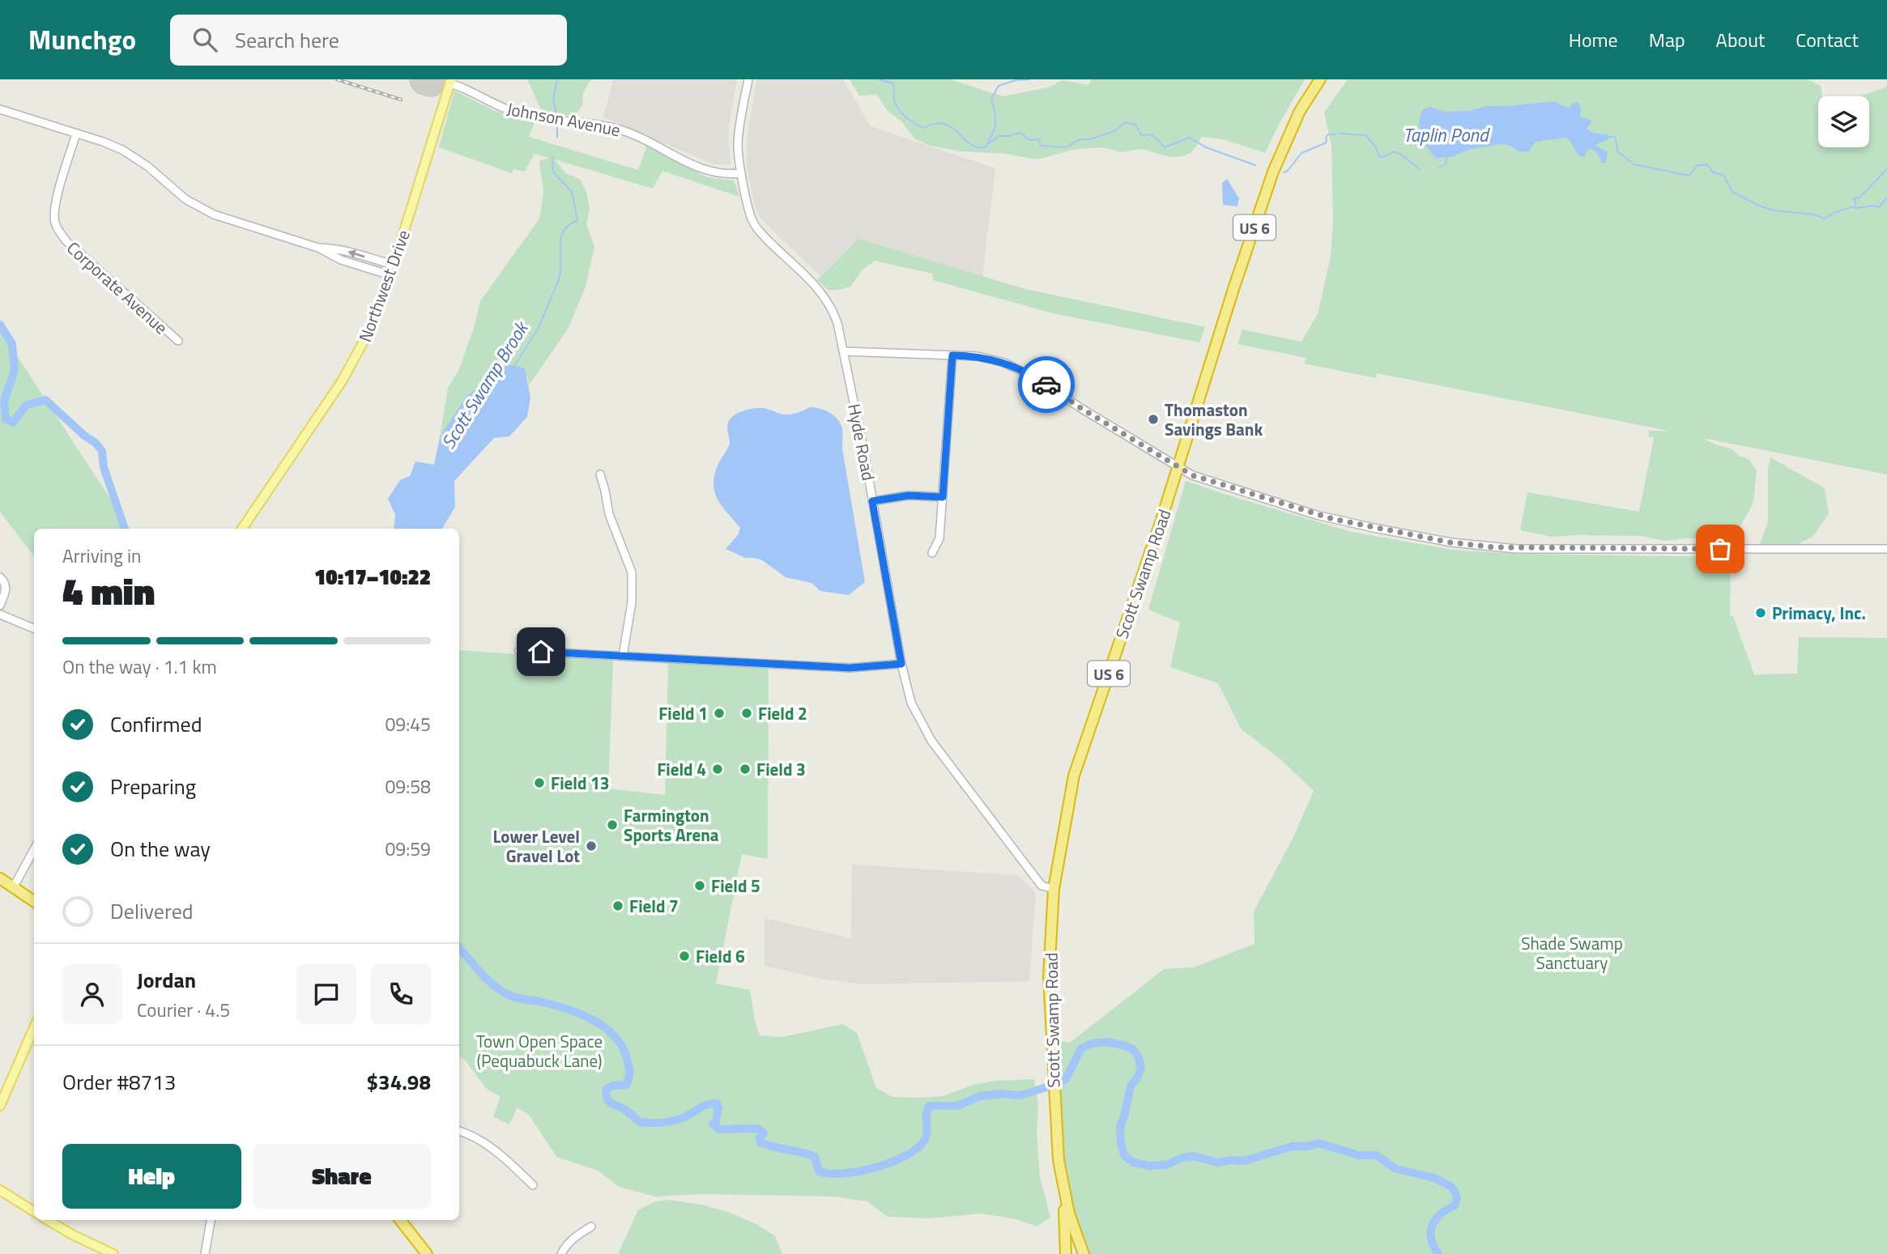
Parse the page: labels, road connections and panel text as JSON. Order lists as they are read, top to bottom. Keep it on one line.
{"streets":{"highway":["US 6","Scott Swamp Road"],"main road":["Northwest Drive"],"street":["Johnson Avenue","Corporate Avenue","Hyde Road"]},"crossings":[["Johnson Avenue","Northwest Drive"],["Johnson Avenue","Hyde Road"],["Hyde Road","Scott Swamp Road"]],"water":["Taplin Pond","Scott Swamp Brook"],"parks":["Shade Swamp Sanctuary","Town Open Space (Pequabuck Lane)"],"places":["Thomaston Savings Bank","Primacy, Inc.","Field 1","Field 2","Field 4","Field 3","Field 13","Farmington Sports Arena","Lower Level Gravel Lot","Field 5","Field 7","Field 6"],"page":{"header":"Munchgo","search":"Search here","nav":["Home","Map","About","Contact"],"heading":["4 min","Arriving in","10:17–10:22"],"panel":["Jordan","Courier · 4.5","Order #8713","$34.98"],"bar":"On the way · 1.1 km","list":[["Confirmed","09:45"],["Preparing","09:58"],["On the way","09:59"],"Delivered"],"buttons":["Help","Share"]}}
